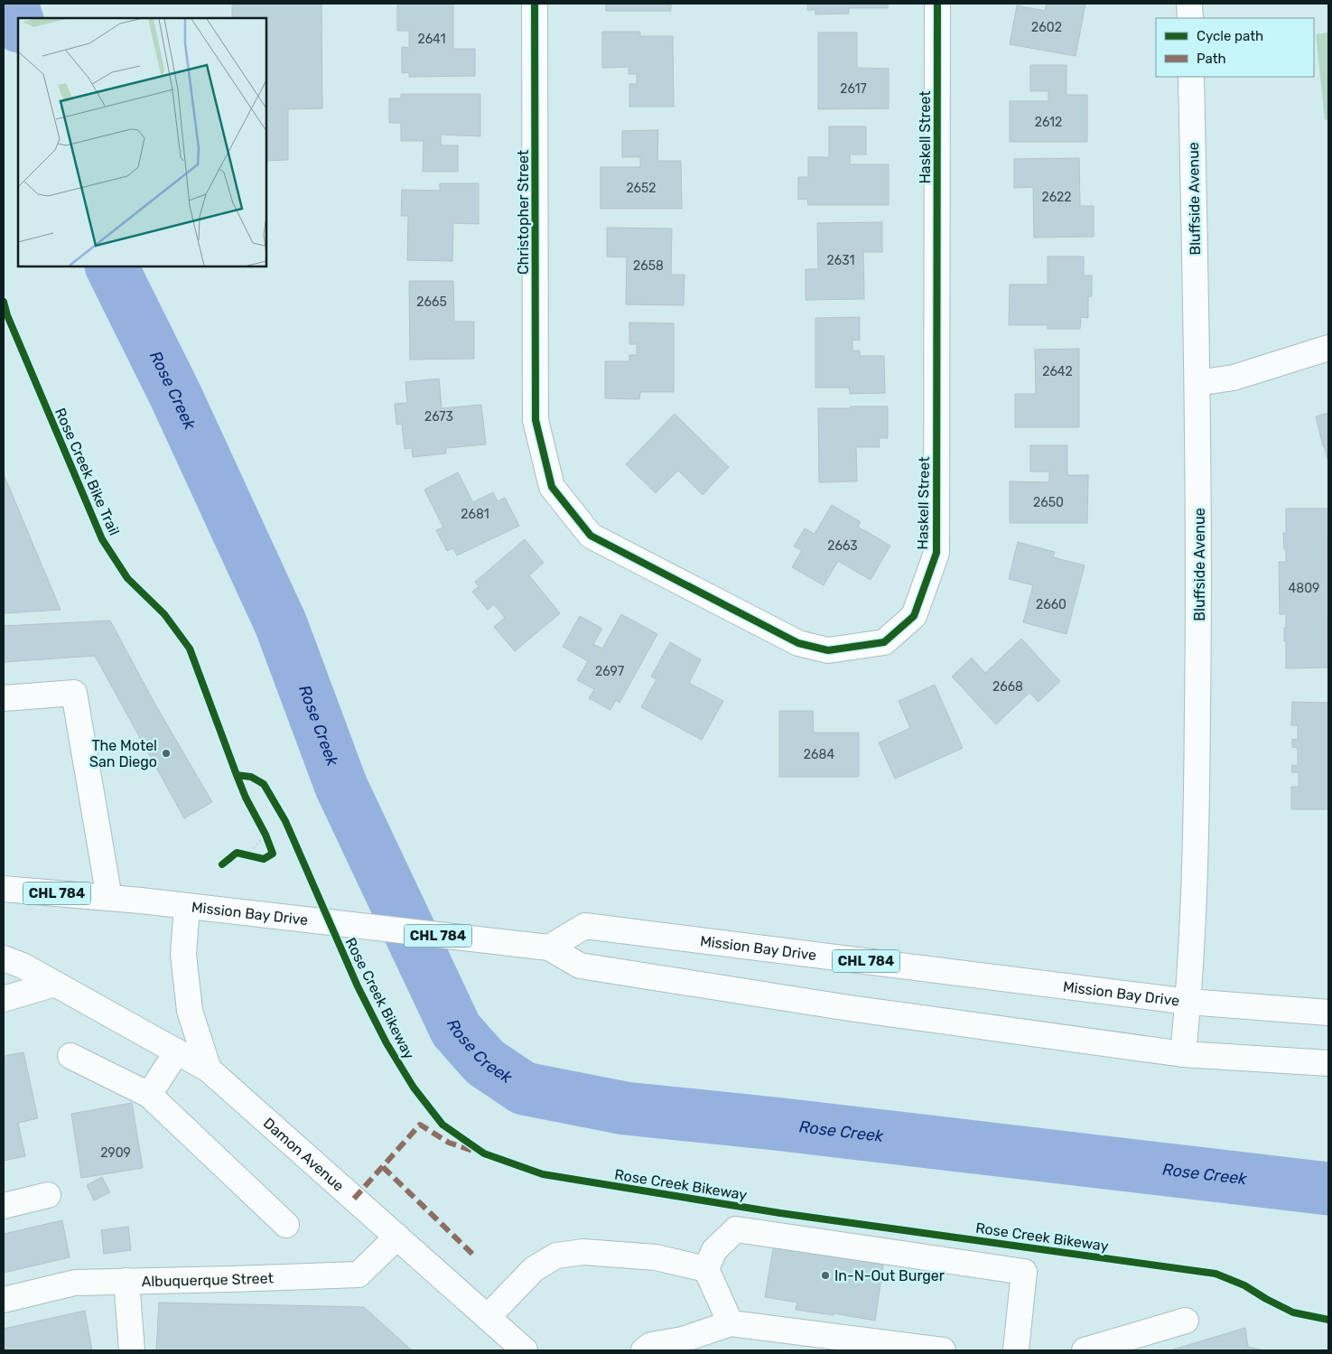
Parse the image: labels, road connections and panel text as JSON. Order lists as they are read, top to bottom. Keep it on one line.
{"streets":{"main road":["Haskell Street","Bluffside Avenue","Christopher Street","CHL 784","Mission Bay Drive","Damon Avenue","Albuquerque Street"],"cycle path":["Rose Creek Bike Trail","Rose Creek Bikeway"]},"crossings":[["Haskell Street","Christopher Street"],["Bluffside Avenue","Mission Bay Drive"],["Damon Avenue","Albuquerque Street"]],"water":["Rose Creek"],"places":["The Motel San Diego","In-N-Out Burger"],"house_numbers":["2602","2641","2617","2612","2652","2622","2631","2658","2665","2642","2673","2650","2681","2663","4809","2660","2697","2668","2684","2909"],"legend":["Cycle path","Path"]}
